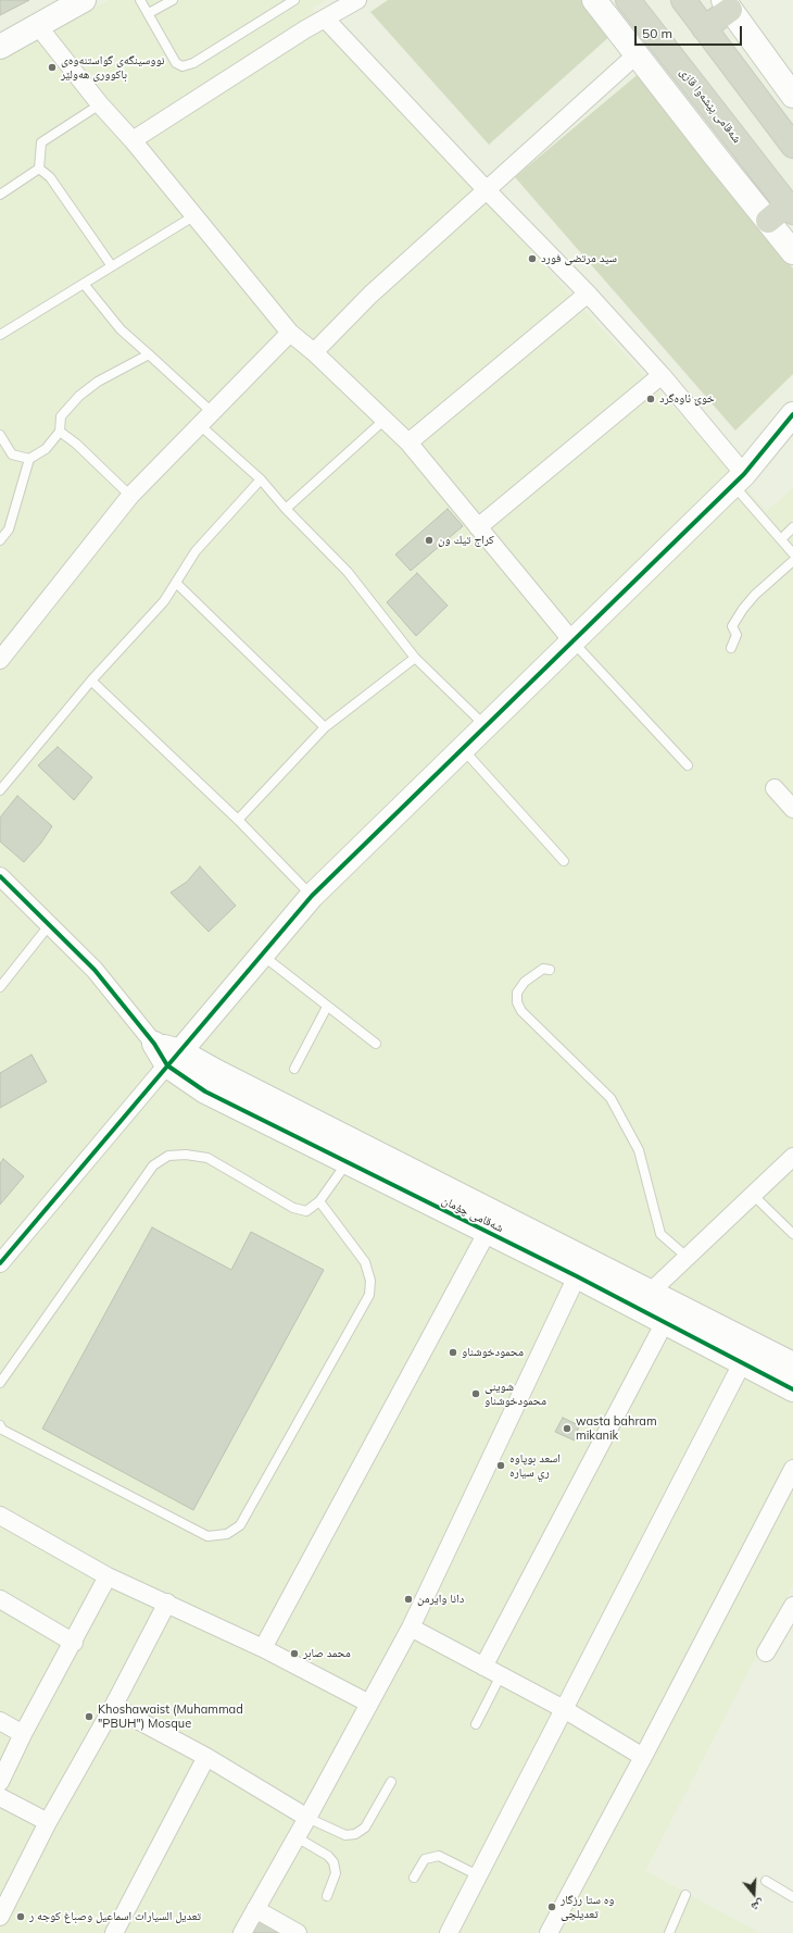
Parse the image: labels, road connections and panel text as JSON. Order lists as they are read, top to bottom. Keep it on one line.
{"streets":{"highway":["شەقامی پێشەوا قازی"],"street":["شەقامی چۆمان"]},"places":["نووسینگەی گواستنەوەی باکووری هەولێر","سيد مرتضى فورد","خوێ ئاوەگرد","كراج تيك ون","محمودخوشناو","شوينى محمودخوشناو","wasta bahram mikanik","اسعد بوپاوه ري سياره","دانا وایرمن","محمد صابر","Khoshawaist (Muhammad \"PBUH\") Mosque","وه ستا رزگار تعديلچى","تعديل السيارات اسماعيل وصباغ كوجه ر"],"scale_bar":"50 m","north":"bottom"}
